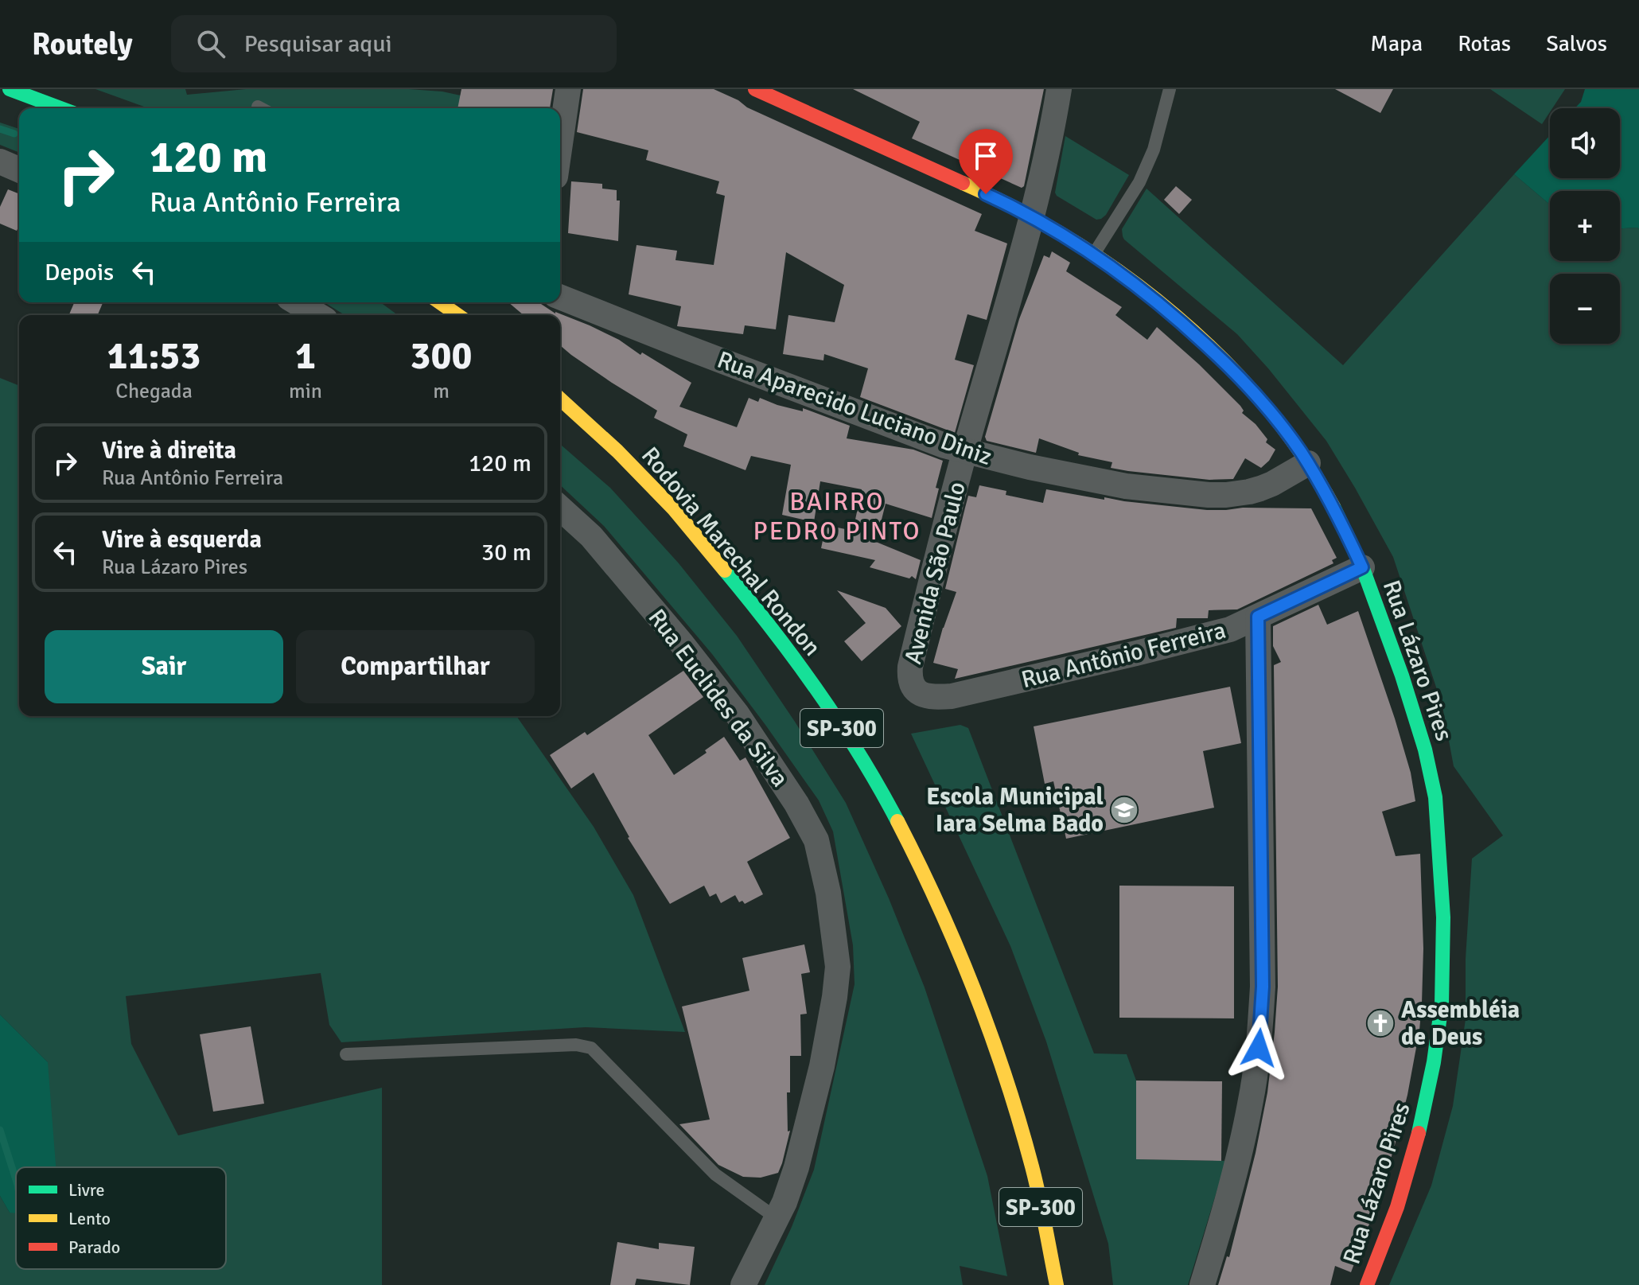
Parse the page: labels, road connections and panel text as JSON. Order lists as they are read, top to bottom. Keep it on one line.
{"streets":{"street":["Rua Aparecido Luciano Diniz","Rodovia Marechal Rondon","Avenida São Paulo","Rua Antônio Ferreira","Rua Lázaro Pires","Rua Euclides da Silva","SP-300"]},"crossings":[["Rua Aparecido Luciano Diniz","Avenida São Paulo"],["Rua Aparecido Luciano Diniz","Rua Lázaro Pires"],["Avenida São Paulo","Rua Antônio Ferreira"],["Avenida São Paulo","Rua Lázaro Pires"],["Rua Antônio Ferreira","Rua Lázaro Pires"]],"districts":["BAIRRO PEDRO PINTO"],"places":{"school or university":["Escola Municipal Iara Selma Bado"],"church":["Assembléia de Deus"]},"legend":["Livre","Lento","Parado"],"page":{"header":"Routely","search":"Pesquisar aqui","nav":["Mapa","Rotas","Salvos"],"map_buttons":["+","−"],"turn":["120 m","Rua Antônio Ferreira"],"then":"Depois","eta":["11:53","Chegada","1","min","300","m"],"list":[{"name":"Vire à direita","note":"Rua Antônio Ferreira","value":"120 m"},{"name":"Vire à esquerda","note":"Rua Lázaro Pires","value":"30 m"}],"buttons":["Sair","Compartilhar"]}}
